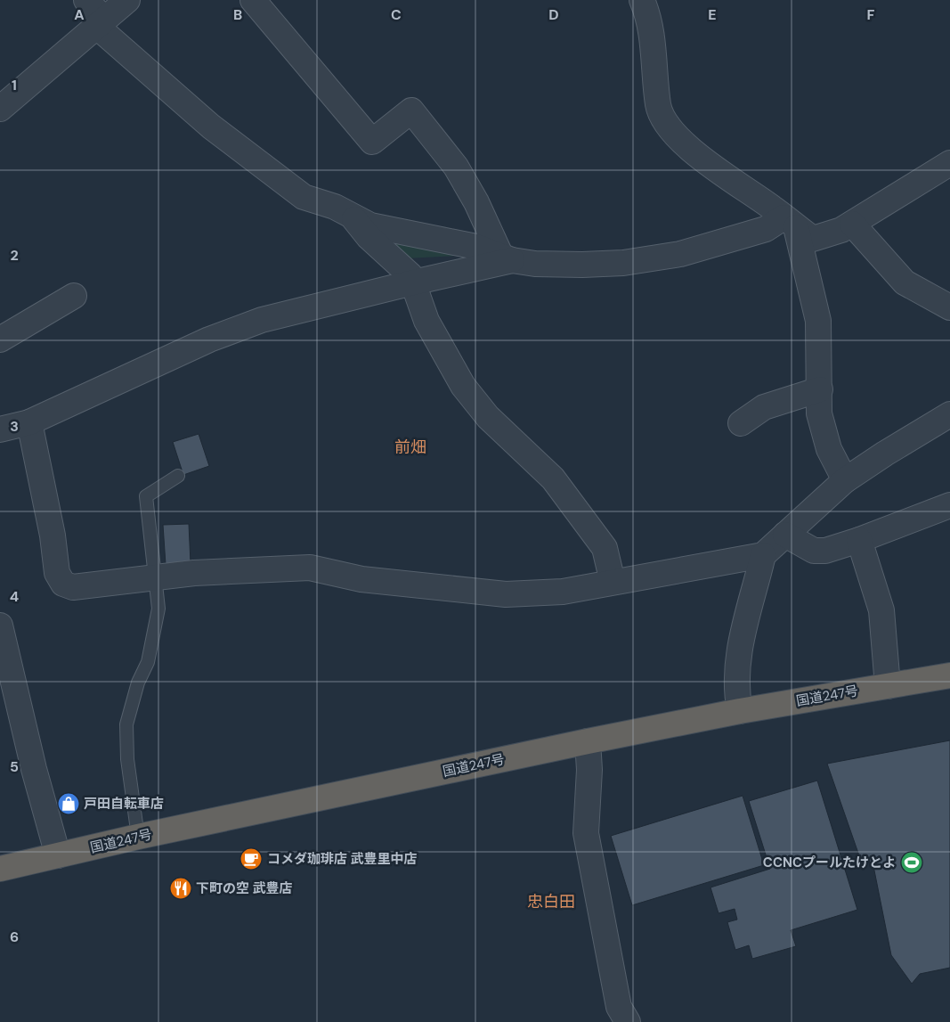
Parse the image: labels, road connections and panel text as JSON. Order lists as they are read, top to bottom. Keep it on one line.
{"streets":{"highway":["国道247号"]},"districts":["前畑","忠白田"],"places":{"shop":["戸田自転車店"],"cafe":["コメダ珈琲店 武豊里中店"],"sports":["CCNCプールたけとよ"],"restaurant":["下町の空 武豊店"]},"grid":{"columns":["A","B","C","D","E","F"],"rows":["1","2","3","4","5","6"]}}
